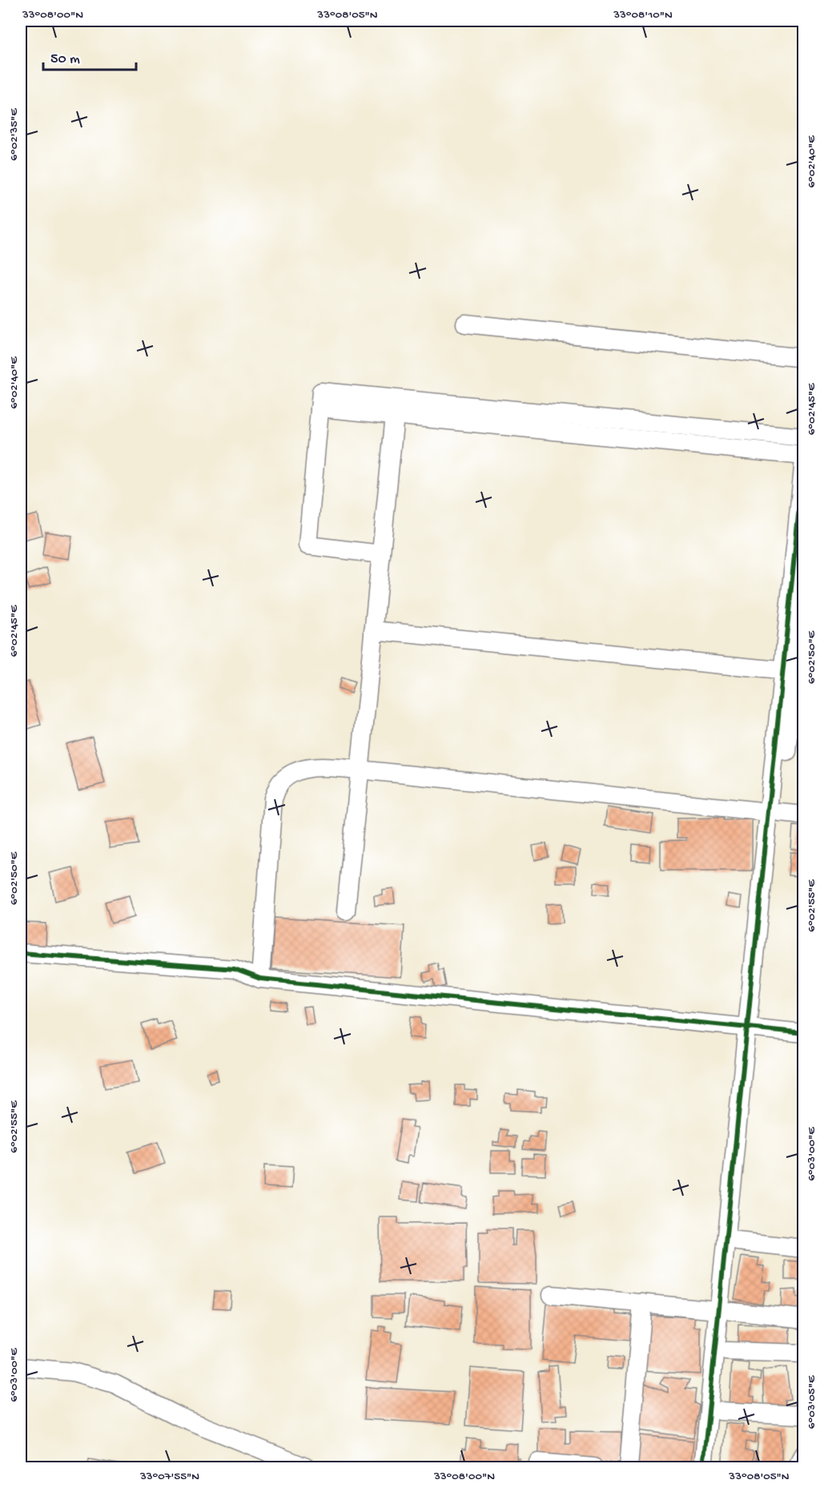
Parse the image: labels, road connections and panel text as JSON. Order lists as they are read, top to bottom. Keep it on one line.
{"scale_bar":"50 m","coordinates":["33°08'00\"N","33°08'05\"N","33°08'10\"N","6°02'35\"E","6°02'40\"E","6°02'45\"E","6°02'50\"E","6°02'55\"E","6°03'00\"E","6°03'05\"E","33°07'55\"N"]}
